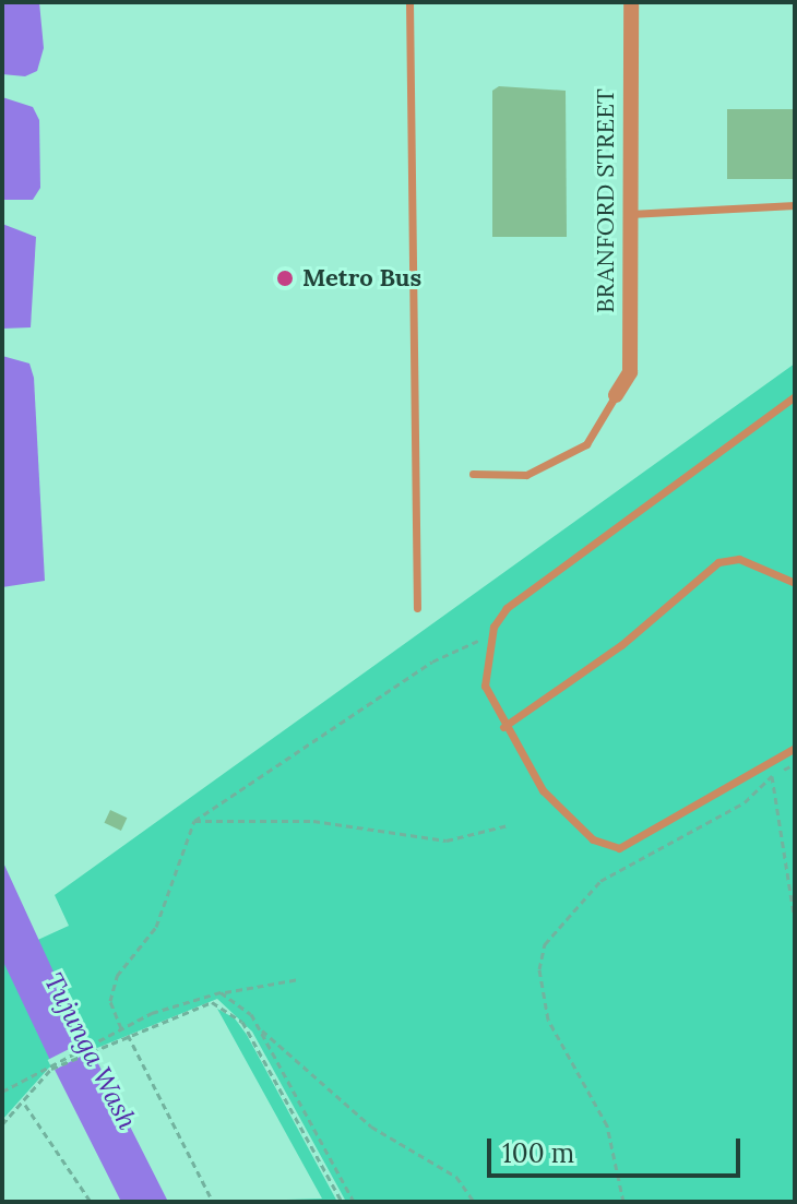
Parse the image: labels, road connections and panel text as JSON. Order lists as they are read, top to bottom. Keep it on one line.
{"streets":{"street":["BRANFORD STREET"]},"water":["Tujunga Wash"],"places":["Metro Bus"],"scale_bar":"100 m"}
